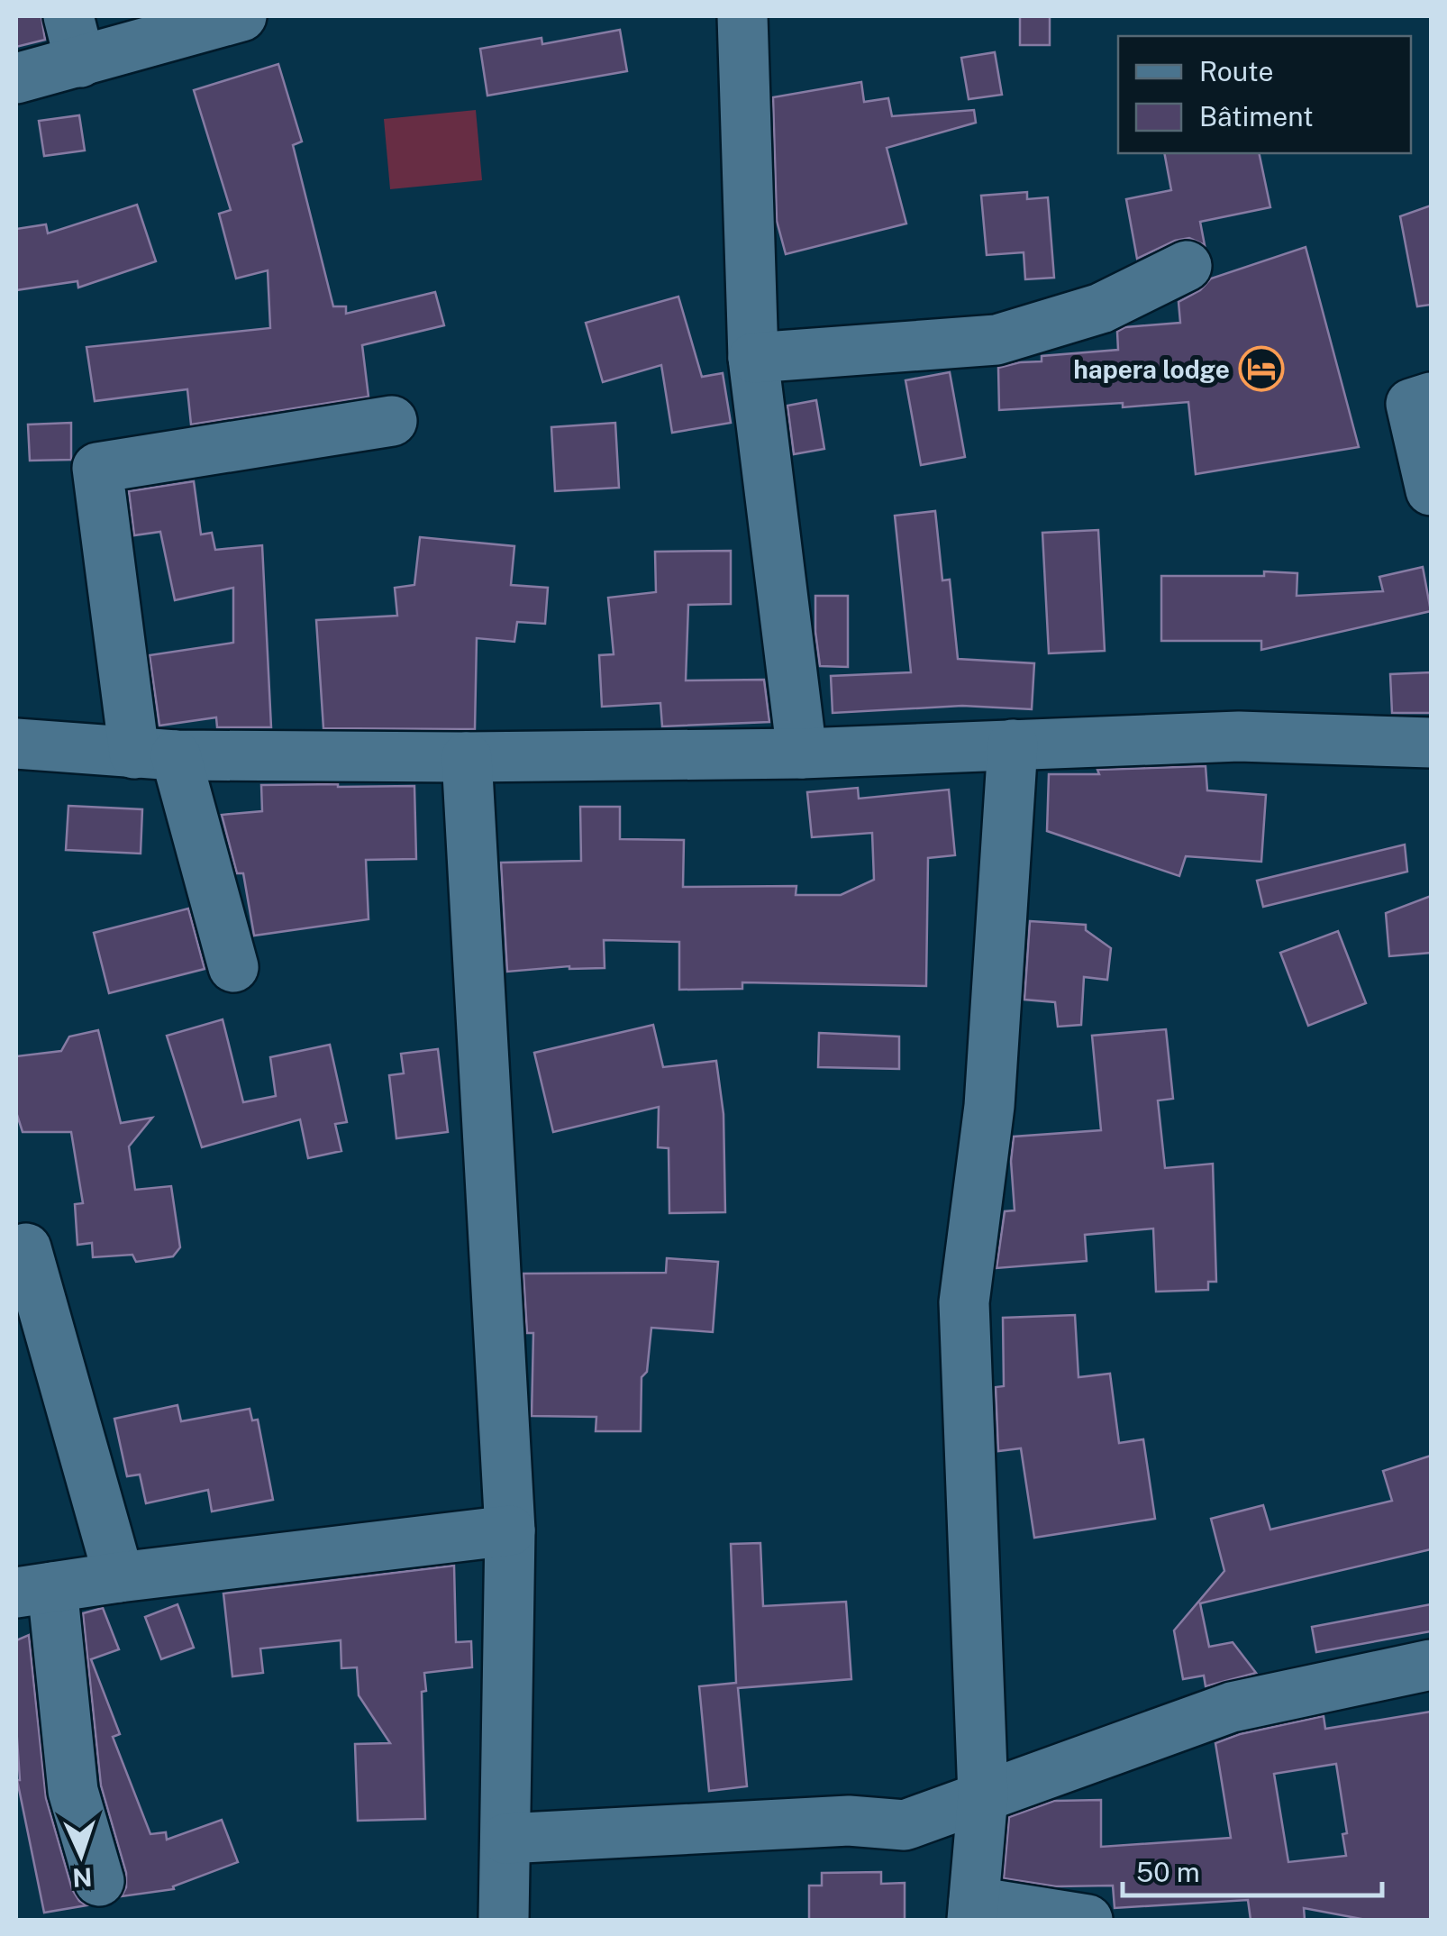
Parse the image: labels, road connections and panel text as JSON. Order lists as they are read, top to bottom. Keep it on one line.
{"places":{"hotel":["hapera lodge"]},"legend":["Route","Bâtiment"],"scale_bar":"50 m","north":"bottom"}
